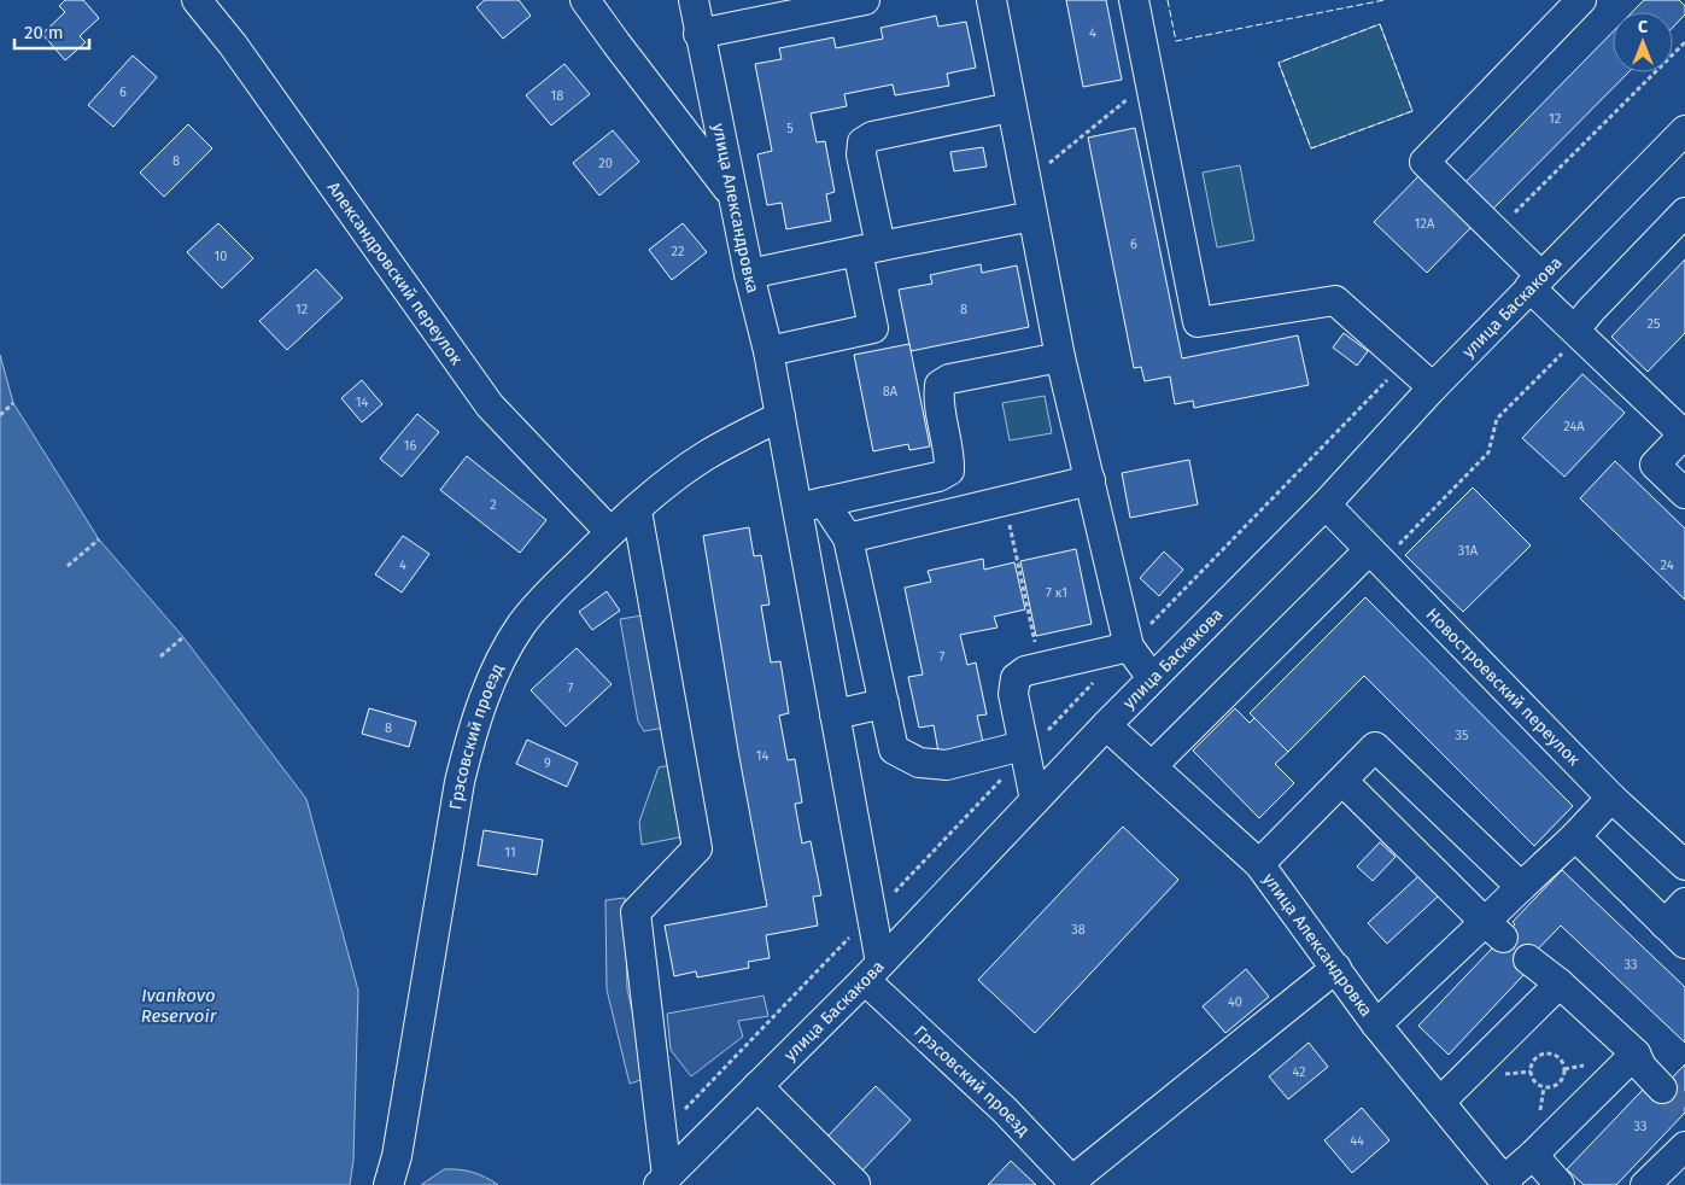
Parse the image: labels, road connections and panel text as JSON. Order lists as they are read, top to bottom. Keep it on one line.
{"streets":{"street":["улица Александровка","Александровский переулок","улица Баскакова","Новостроевский переулок","Грэсовский проезд"]},"crossings":[["улица Александровка","улица Баскакова"],["улица Александровка","Грэсовский проезд"],["Александровский переулок","Грэсовский проезд"],["улица Баскакова","Новостроевский переулок"],["улица Баскакова","Грэсовский проезд"]],"water":["Ivankovo Reservoir"],"house_numbers":["4","6","18","12","5","8","20","12А","6","22","10","12","8","25","8А","14","24А","16","2","31А","4","24","7 к1","7","7","8","35","14","9","11","38","33","40","42","33","44"],"scale_bar":"20 m","north":"top"}
